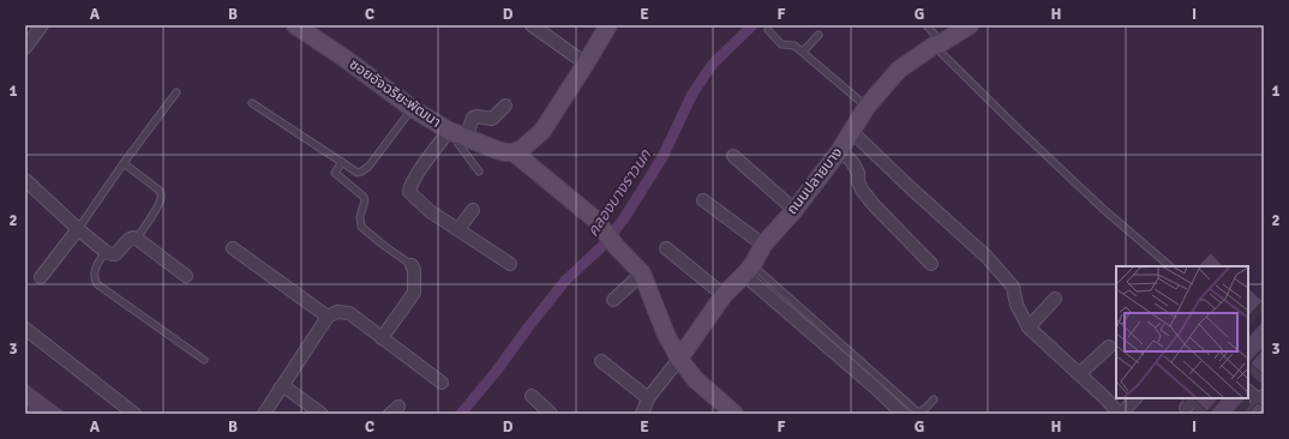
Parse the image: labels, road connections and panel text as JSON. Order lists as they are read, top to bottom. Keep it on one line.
{"streets":{"street":["ซอยอัจฉริยะพัฒนา","ถนนปลายบาง"]},"water":["คลองบางราวนก"],"grid":{"columns":["A","B","C","D","E","F","G","H","I"],"rows":["1","2","3"]}}
